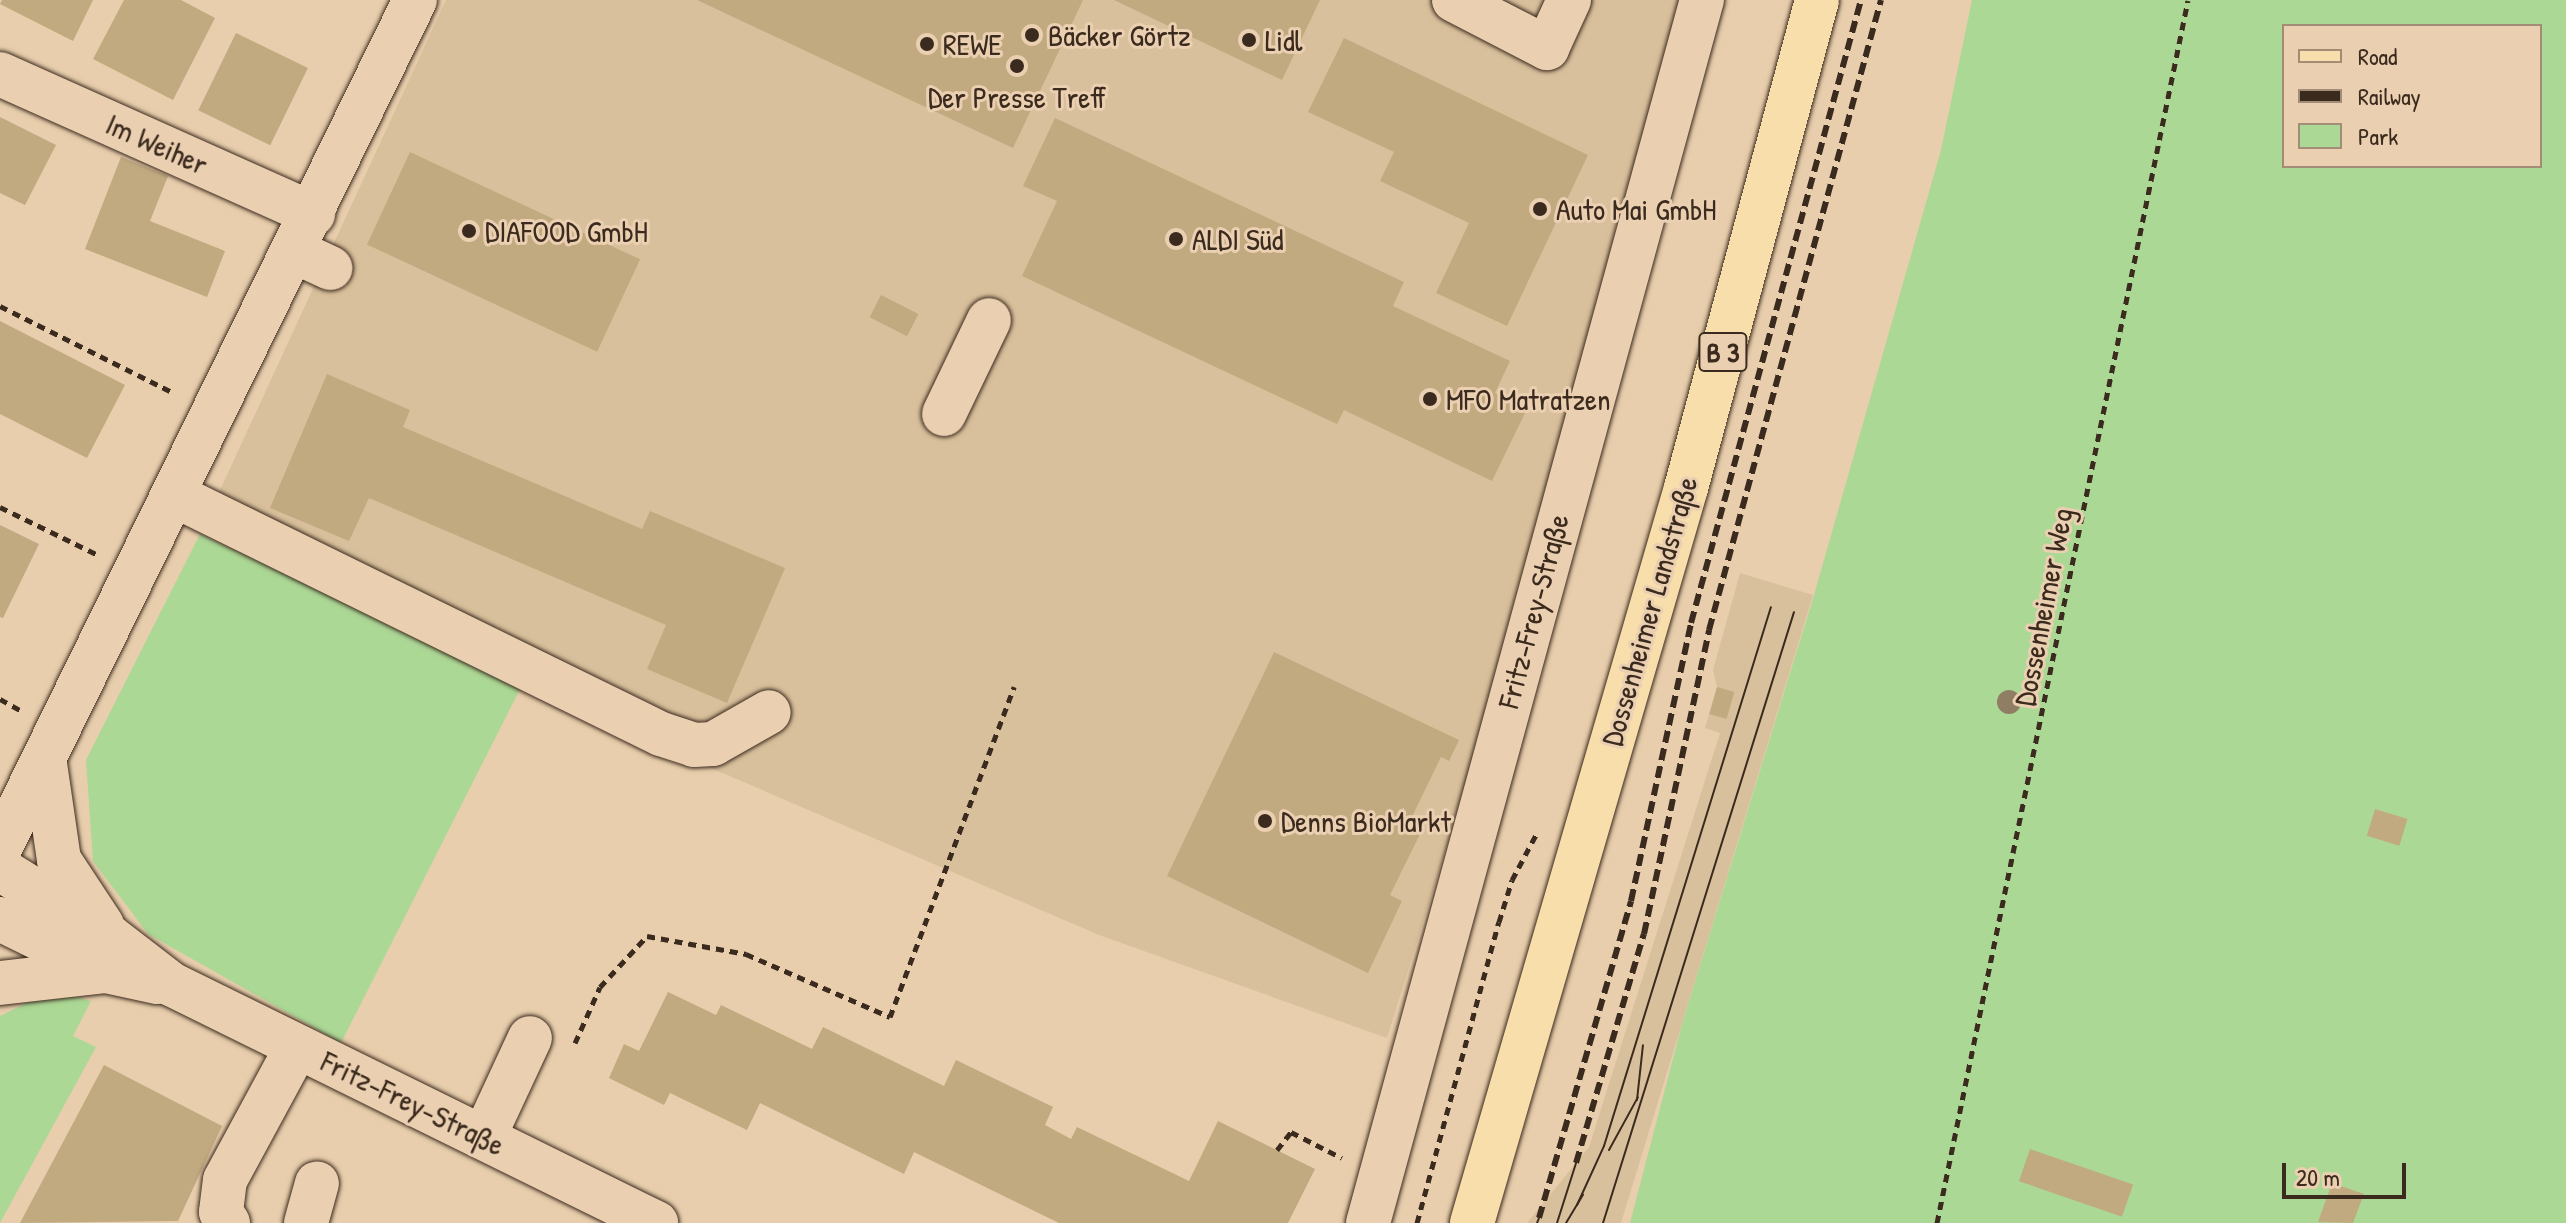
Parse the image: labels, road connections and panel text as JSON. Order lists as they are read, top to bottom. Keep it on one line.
{"streets":{"main road":["B 3","Dossenheimer Landstraße"],"street":["Im Weiher","Fritz-Frey-Straße"],"path":["Dossenheimer Weg"]},"places":["Bäcker Görtz","Lidl","REWE","Der Presse Treff","Auto Mai GmbH","DIAFOOD GmbH","ALDI Süd","MFO Matratzen","Denns BioMarkt"],"legend":["Road","Railway","Park"],"scale_bar":"20 m"}
